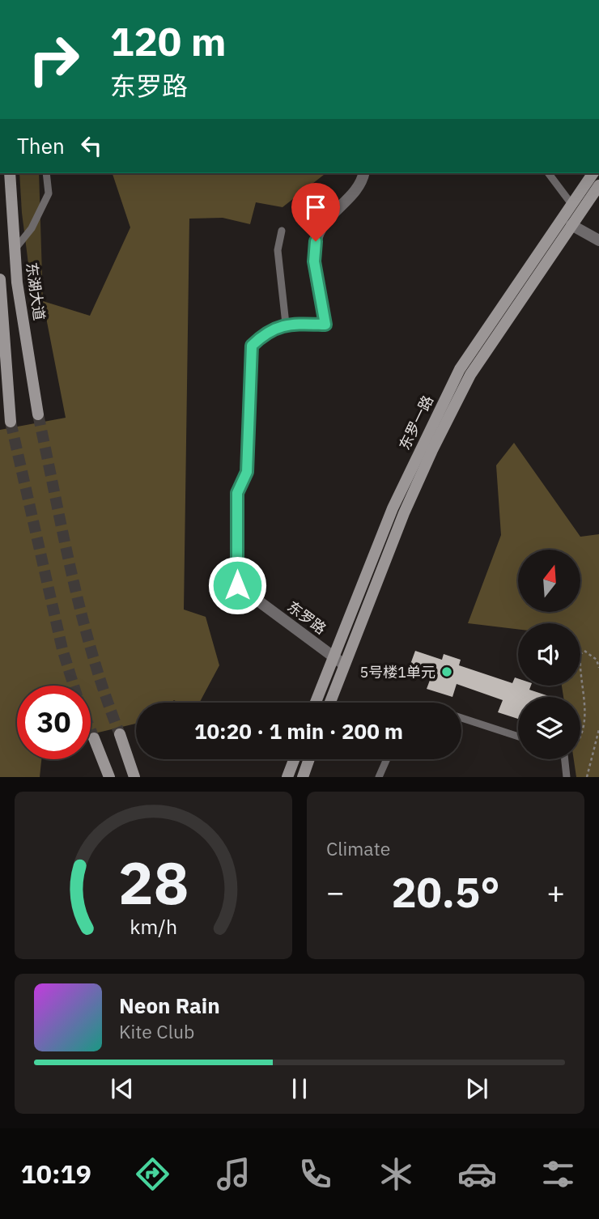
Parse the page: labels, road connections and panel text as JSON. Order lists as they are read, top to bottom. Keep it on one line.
{"streets":{"main road":["东湖大道","东罗一路"],"street":["东罗路"]},"crossings":[["东罗一路","东罗路"]],"places":["5号楼1单元"],"north":"top","page":{"turn":["120 m","东罗路"],"then":"Then","limit":"30","trip":"10:20 · 1 min · 200 m","tile":"Climate","heat":["−","20.5°","+"],"song":["Neon Rain","Kite Club"],"tabs":"10:19","gauge":["28","km/h"]}}
